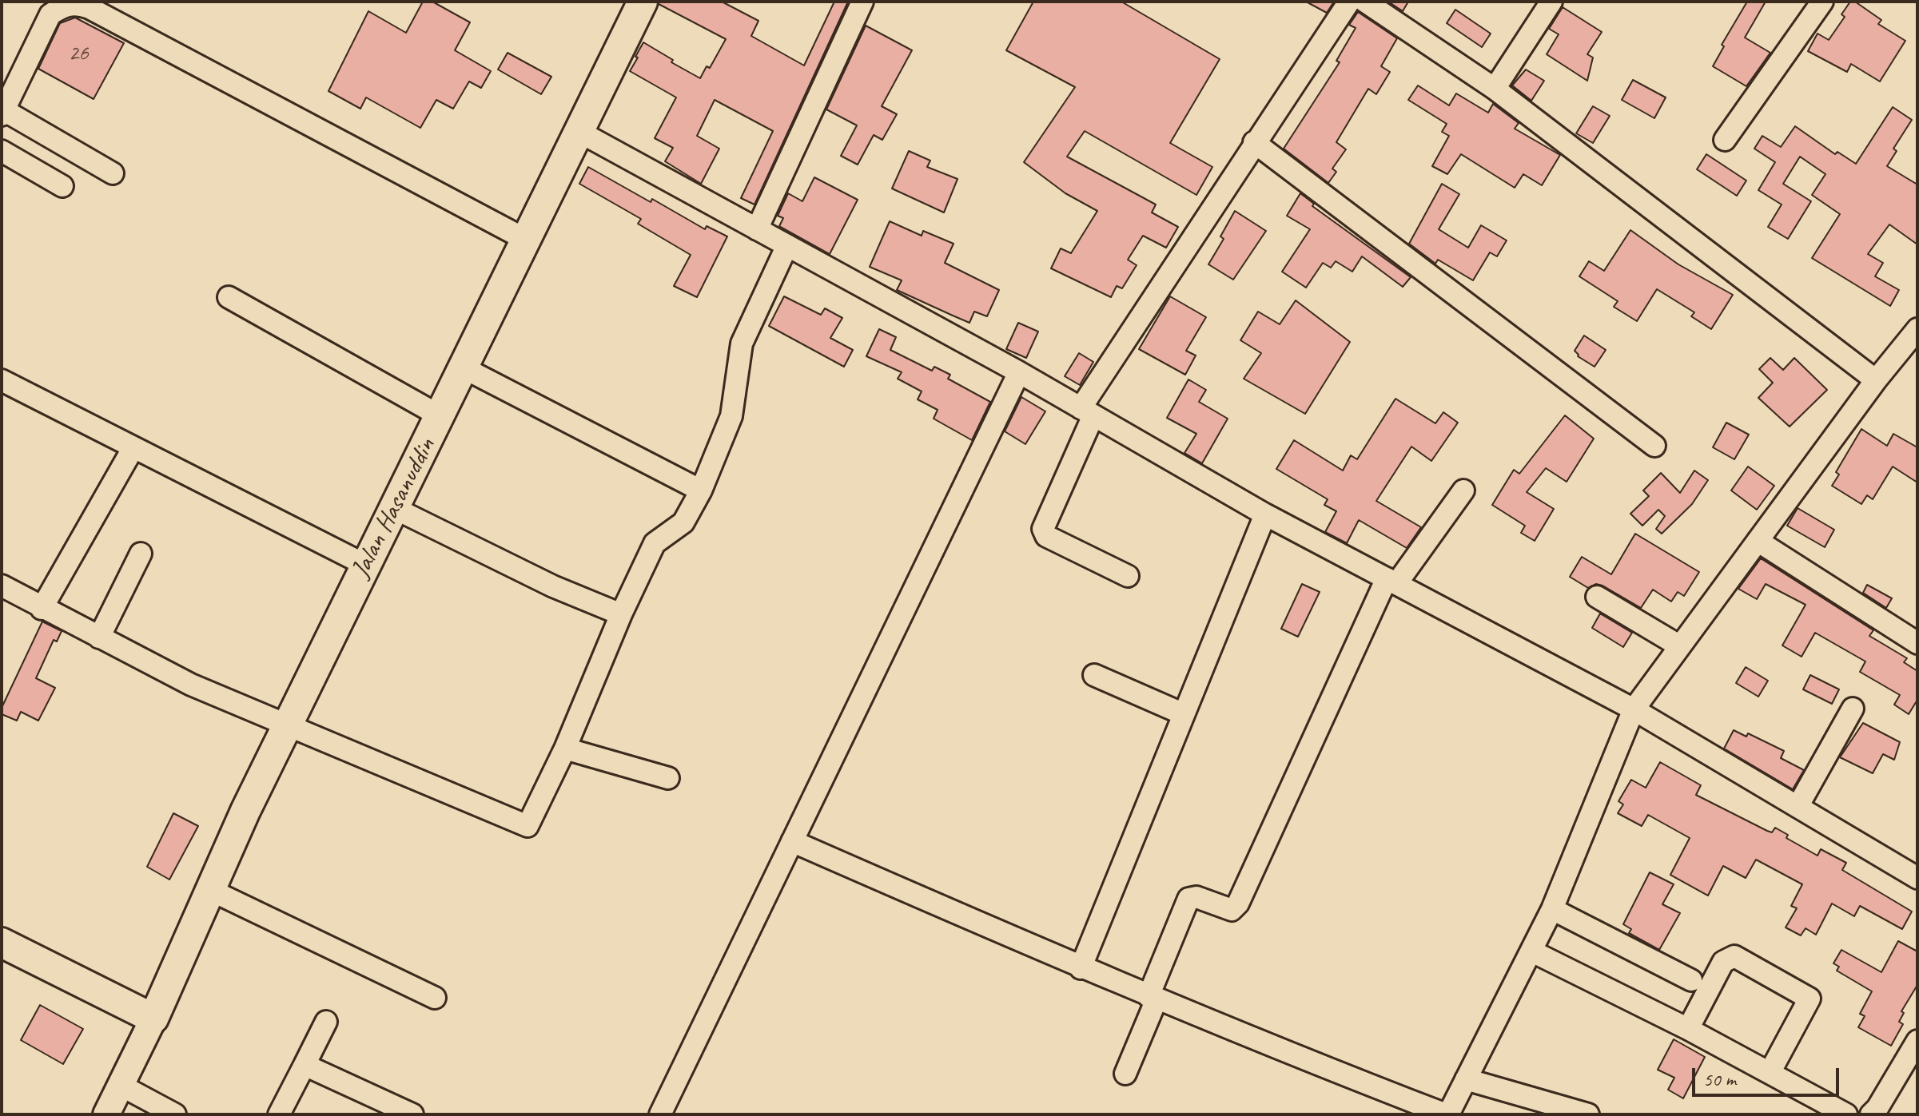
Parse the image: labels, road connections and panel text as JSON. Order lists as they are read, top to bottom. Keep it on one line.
{"streets":{"main road":["Jalan Hasanuddin"]},"house_numbers":["26"],"scale_bar":"50 m"}
